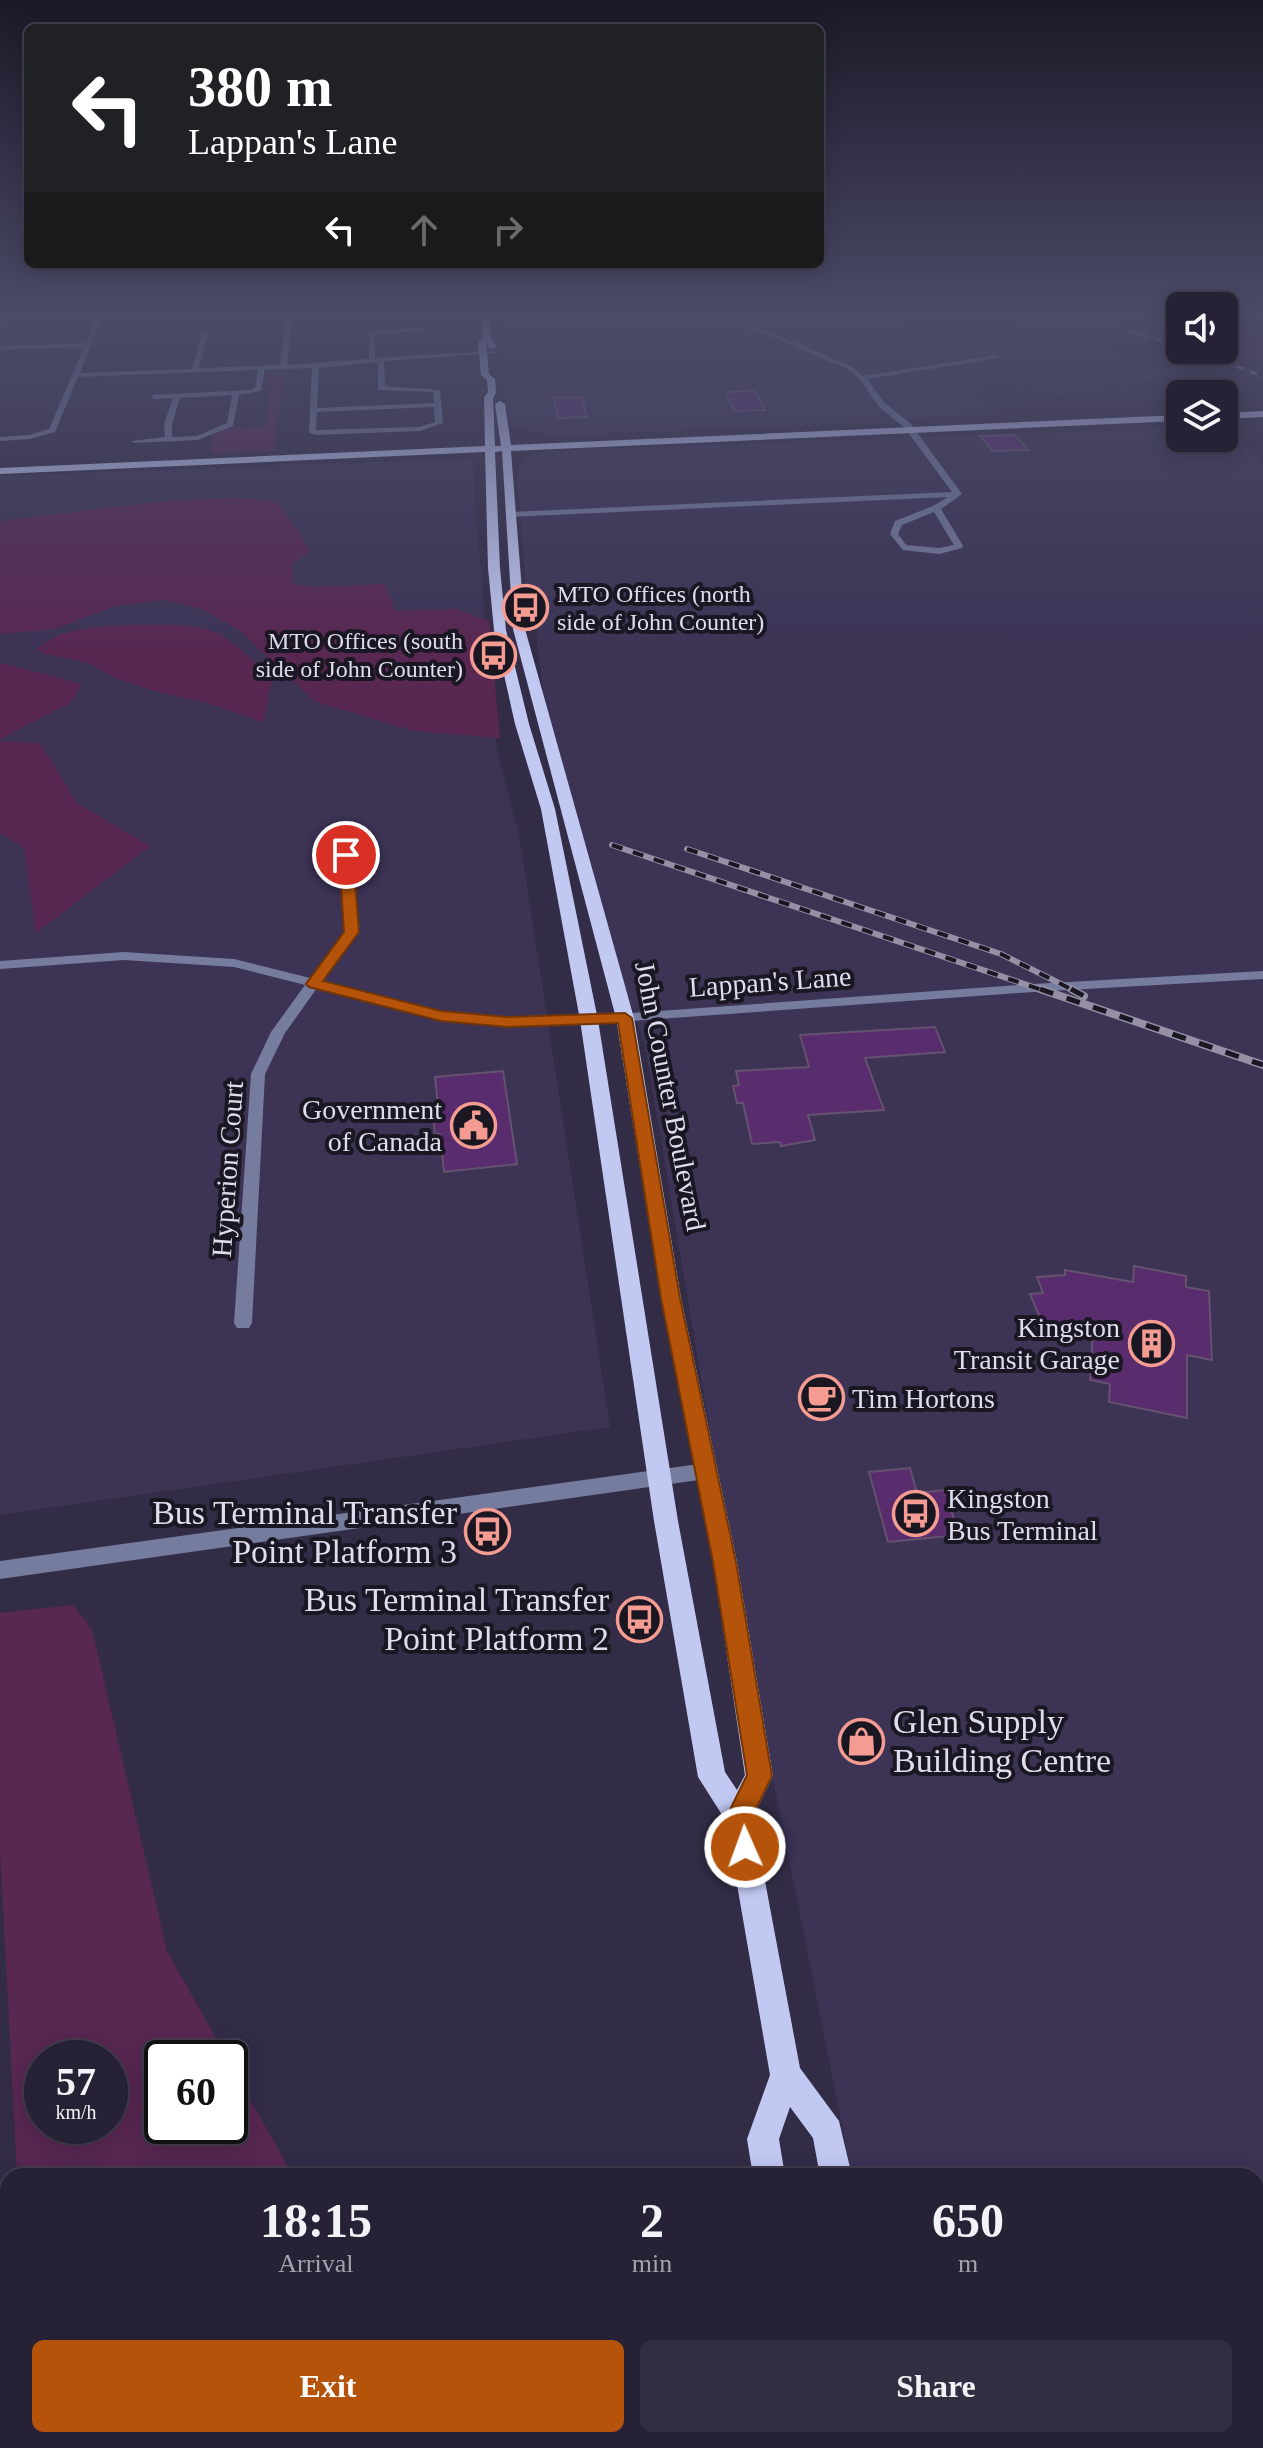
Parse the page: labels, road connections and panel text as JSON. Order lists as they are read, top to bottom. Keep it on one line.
{"streets":{"main road":["John Counter Boulevard"],"street":["Lappan's Lane","Hyperion Court"]},"crossings":[["Lappan's Lane","John Counter Boulevard"],["Lappan's Lane","Hyperion Court"]],"places":{"bus stop":["MTO Offices (north side of John Counter)","MTO Offices (south side of John Counter)","Kingston Bus Terminal","Bus Terminal Transfer Point Platform 3","Bus Terminal Transfer Point Platform 2"],"public building":["Government of Canada"],"building":["Kingston Transit Garage"],"cafe":["Tim Hortons"],"shop":["Glen Supply Building Centre"]},"page":{"turn":["380 m","Lappan's Lane"],"speed":"57 km/h","limit":"60","eta":["18:15","Arrival","2","min","650","m"],"buttons":["Exit","Share"]}}
